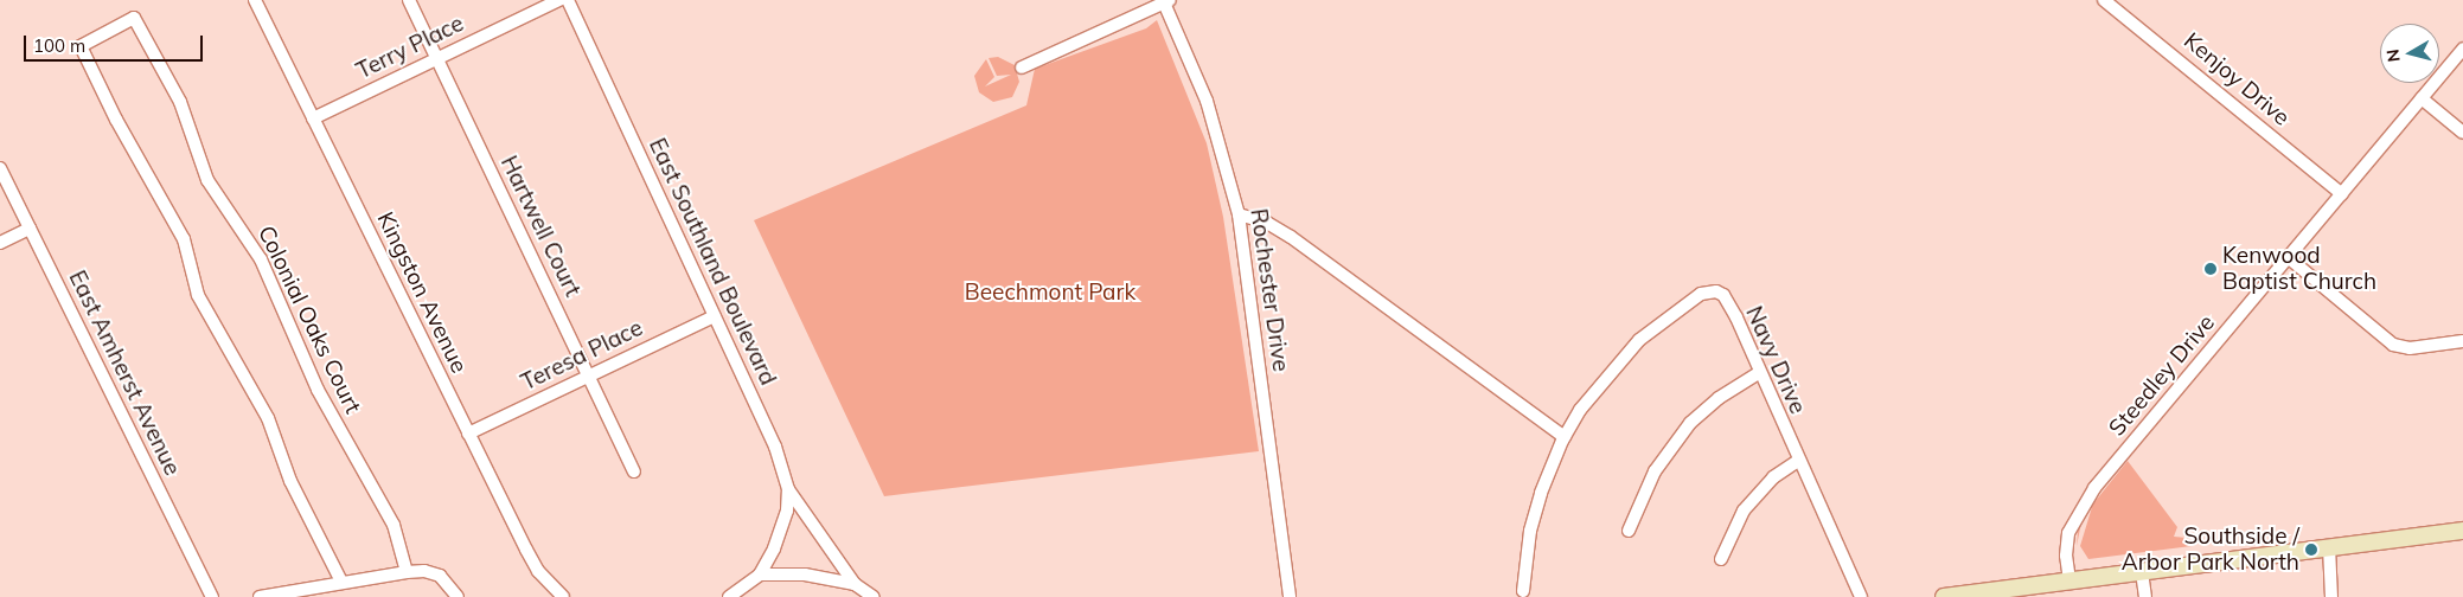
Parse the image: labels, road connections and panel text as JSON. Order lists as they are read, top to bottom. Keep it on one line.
{"streets":{"street":["Terry Place","Kenjoy Drive","Hartwell Court","East Southland Boulevard","Rochester Drive","Kingston Avenue","Colonial Oaks Court","Teresa Place","Navy Drive","East Amherst Avenue","Steedley Drive"]},"crossings":[["Terry Place","Hartwell Court"],["Terry Place","Kingston Avenue"],["Kenjoy Drive","Steedley Drive"],["Hartwell Court","Teresa Place"],["East Southland Boulevard","Teresa Place"],["Kingston Avenue","Teresa Place"]],"parks":["Beechmont Park"],"places":["Kenwood Baptist Church","Southside / Arbor Park North"],"scale_bar":"100 m","north":"left"}
